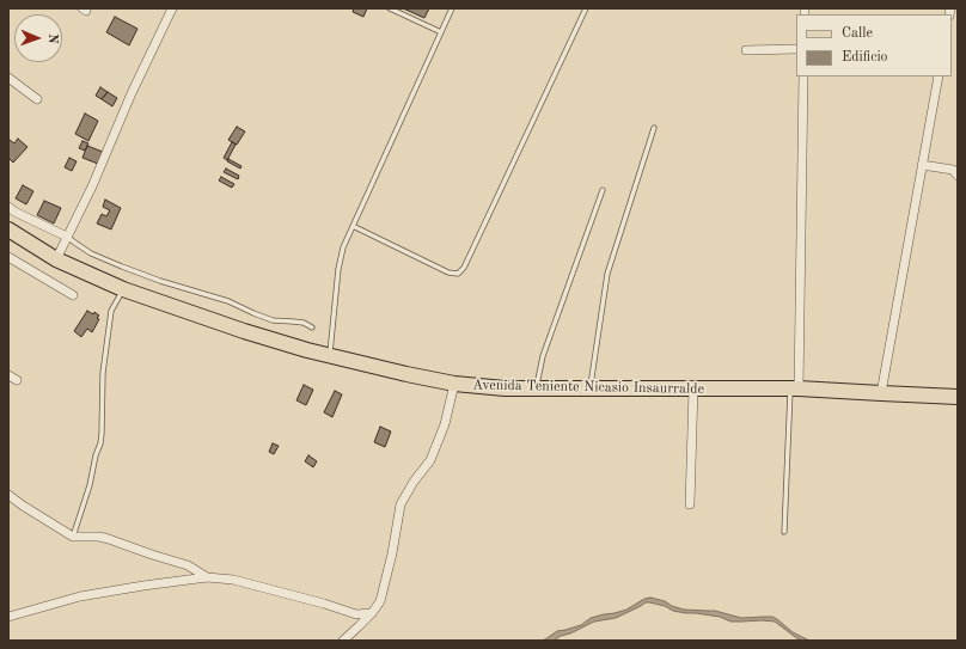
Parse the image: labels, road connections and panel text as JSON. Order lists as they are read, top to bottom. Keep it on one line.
{"streets":{"main road":["Avenida Teniente Nicasio Insaurralde"]},"legend":["Calle","Edificio"],"north":"right"}
